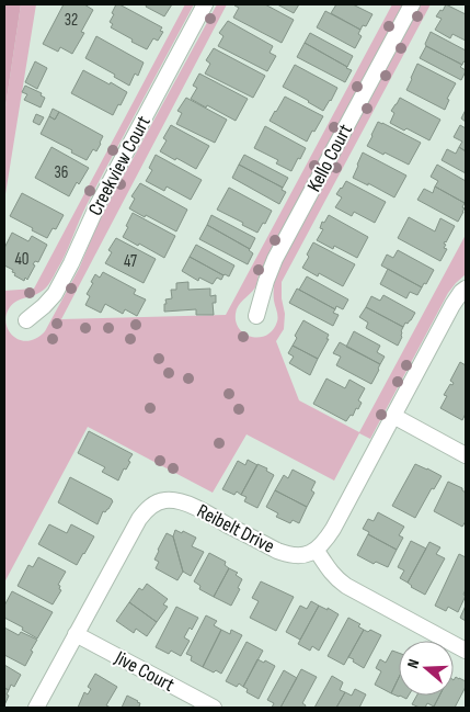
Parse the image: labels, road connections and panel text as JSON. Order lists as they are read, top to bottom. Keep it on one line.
{"streets":{"street":["Kello Court","Creekview Court","Reibelt Drive","Jive Court"]},"crossings":[["Reibelt Drive","Jive Court"]],"house_numbers":["32","36","40","47"],"north":"left"}
